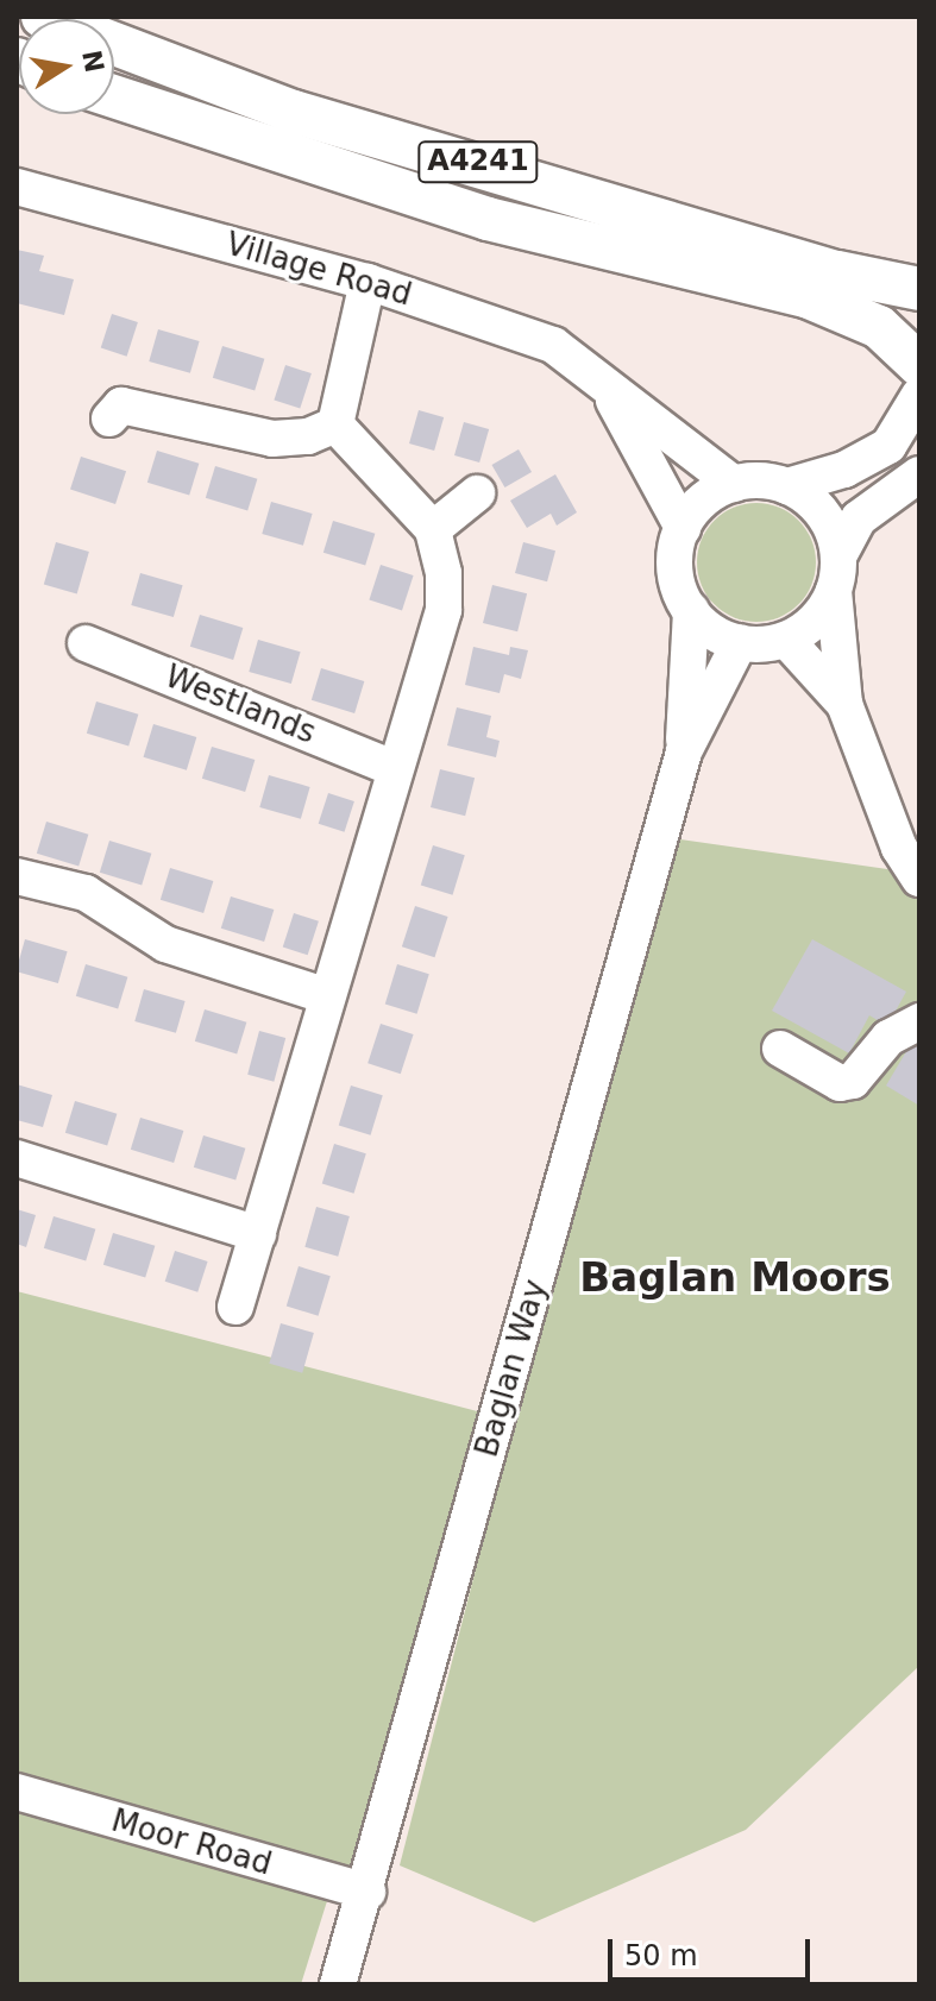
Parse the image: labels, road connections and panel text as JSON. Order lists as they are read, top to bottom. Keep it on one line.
{"streets":{"main road":["A4241"],"street":["Village Road","Westlands","Baglan Way","Moor Road"]},"crossings":[["Village Road","Baglan Way"],["Baglan Way","Moor Road"]],"districts":["Baglan Moors"],"scale_bar":"50 m","north":"right"}
